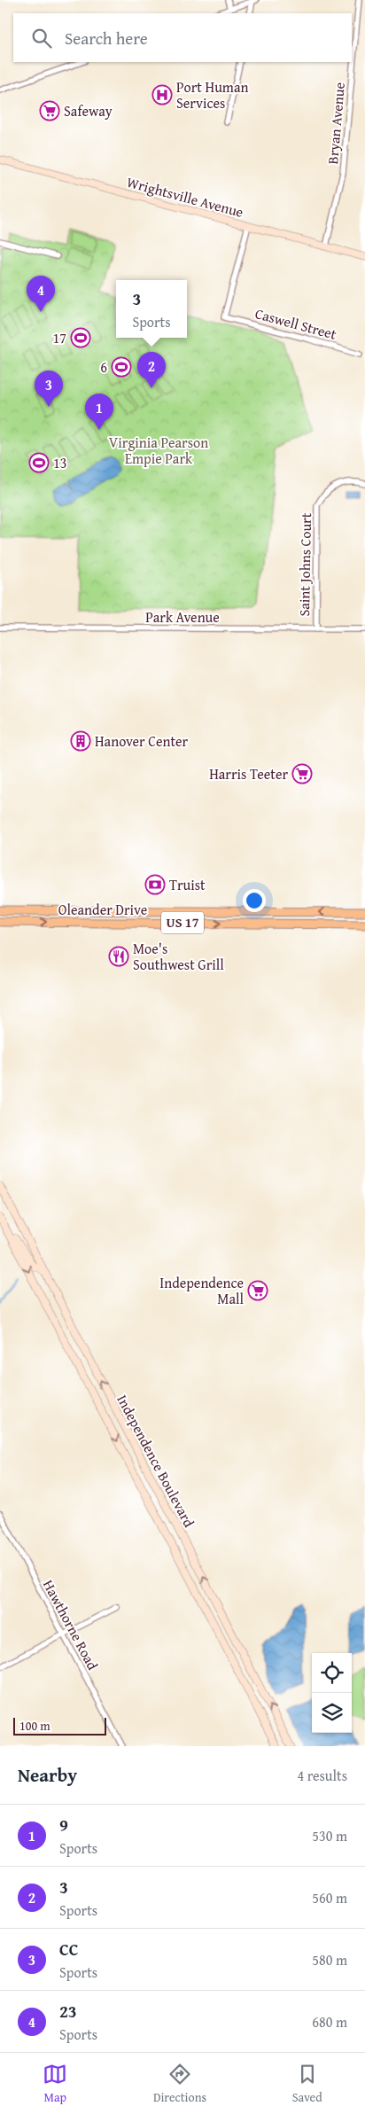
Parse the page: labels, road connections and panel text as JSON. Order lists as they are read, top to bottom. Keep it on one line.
{"streets":{"main road":["Wrightsville Avenue","Oleander Drive","US 17","Independence Boulevard"],"street":["Bryan Avenue","Caswell Street","Saint Johns Court","Park Avenue","Hawthorne Road"]},"crossings":[["Bryan Avenue","Wrightsville Avenue"],["Wrightsville Avenue","Caswell Street"],["Saint Johns Court","Park Avenue"]],"parks":["Virginia Pearson Empie Park"],"places":{"hospital":["Port Human Services"],"supermarket":["Safeway","Harris Teeter","Independence Mall"],"sports":["17","6","13"],"building":["Hanover Center"],"bank":["Truist"],"restaurant":["Moe's Southwest Grill"]},"scale_bar":"100 m","page":{"search":"Search here","pins":["4","2","3","1"],"popup":["3","Sports"],"scale":"100 m","heading":["Nearby","4 results"],"list":[{"mark":"1","name":"9","note":"Sports","value":"530 m"},{"mark":"2","name":"3","note":"Sports","value":"560 m"},{"mark":"3","name":"CC","note":"Sports","value":"580 m"},{"mark":"4","name":"23","note":"Sports","value":"680 m"}],"nav":["Map","Directions","Saved"]}}
